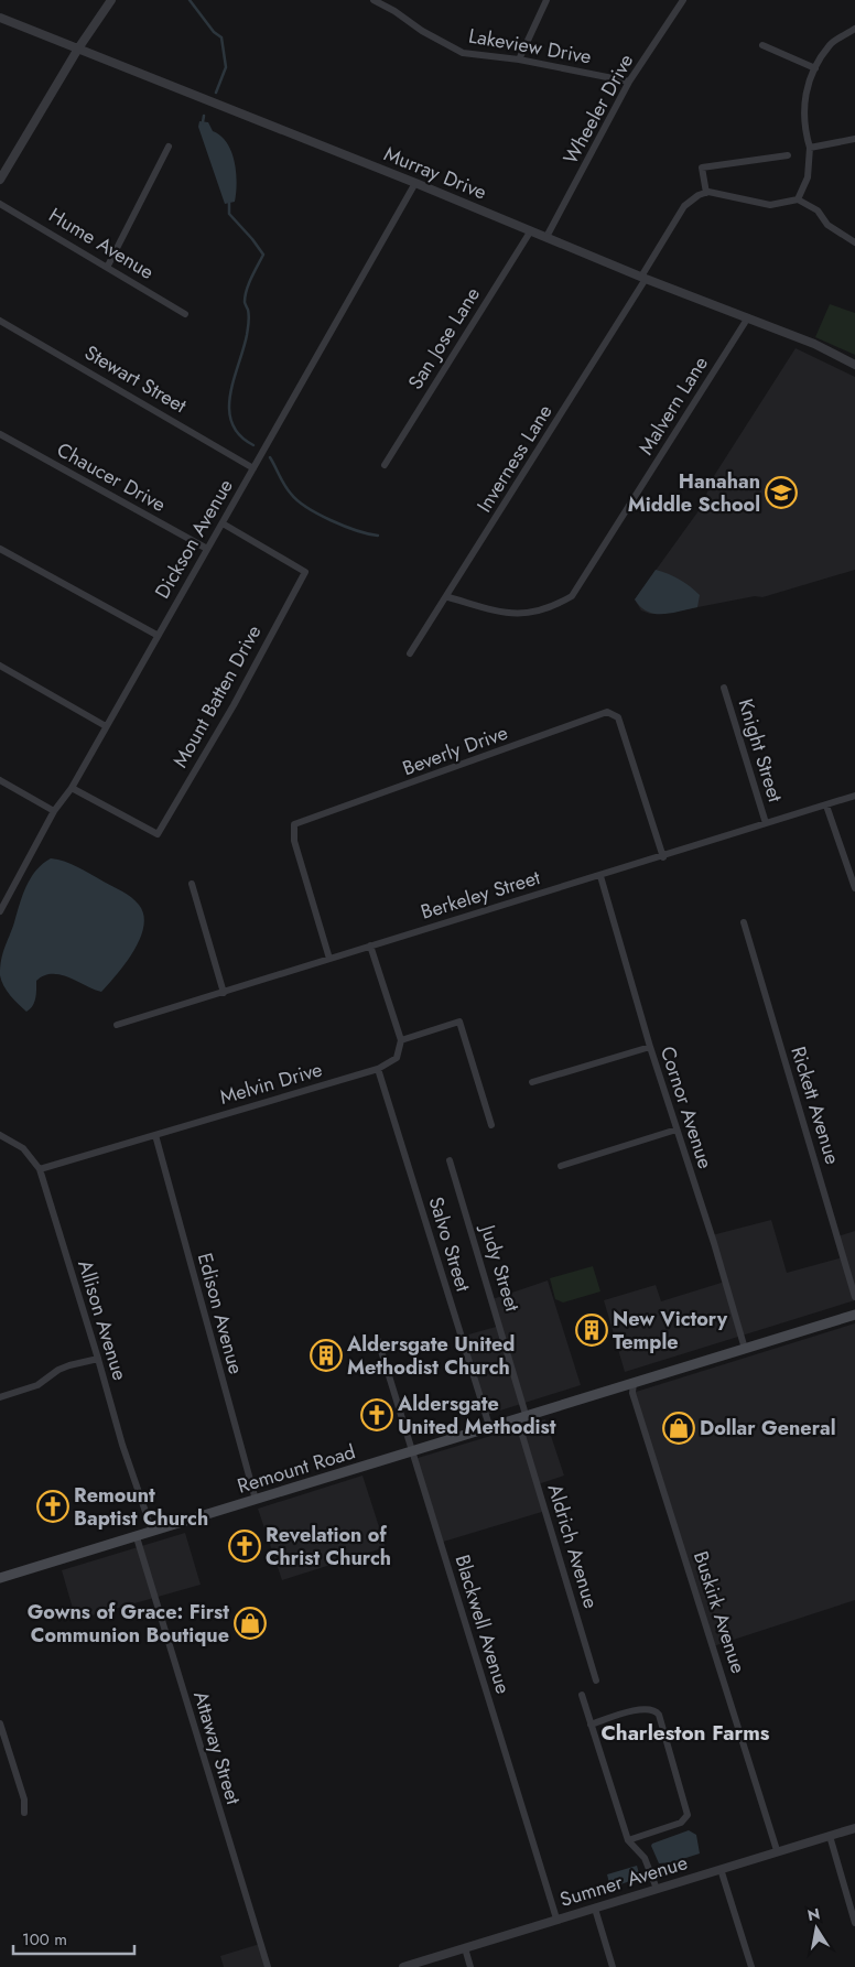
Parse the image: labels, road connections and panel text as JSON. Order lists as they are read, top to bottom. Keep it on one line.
{"streets":{"main road":["Remount Road"],"street":["Lakeview Drive","Wheeler Drive","Murray Drive","Hume Avenue","San Jose Lane","Stewart Street","Malvern Lane","Inverness Lane","Chaucer Drive","Dickson Avenue","Mount Batten Drive","Beverly Drive","Knight Street","Berkeley Street","Melvin Drive","Rickett Avenue","Cornor Avenue","Salvo Street","Judy Street","Edison Avenue","Allison Avenue","Aldrich Avenue","Buskirk Avenue","Blackwell Avenue","Attaway Street","Sumner Avenue"]},"crossings":[["Lakeview Drive","Wheeler Drive"],["Wheeler Drive","Murray Drive"],["Murray Drive","San Jose Lane"],["Murray Drive","Malvern Lane"],["Murray Drive","Inverness Lane"],["Murray Drive","Dickson Avenue"],["Stewart Street","Dickson Avenue"],["Malvern Lane","Inverness Lane"],["Chaucer Drive","Dickson Avenue"],["Dickson Avenue","Mount Batten Drive"],["Beverly Drive","Berkeley Street"],["Knight Street","Berkeley Street"],["Berkeley Street","Cornor Avenue"],["Melvin Drive","Salvo Street"],["Melvin Drive","Edison Avenue"],["Melvin Drive","Allison Avenue"],["Cornor Avenue","Remount Road"],["Salvo Street","Remount Road"],["Judy Street","Remount Road"],["Judy Street","Aldrich Avenue"],["Edison Avenue","Remount Road"],["Allison Avenue","Remount Road"],["Remount Road","Aldrich Avenue"],["Remount Road","Buskirk Avenue"],["Remount Road","Blackwell Avenue"],["Remount Road","Attaway Street"],["Buskirk Avenue","Sumner Avenue"],["Blackwell Avenue","Sumner Avenue"]],"districts":["Charleston Farms"],"places":{"school or university":["Hanahan Middle School"],"building":["New Victory Temple","Aldersgate United Methodist Church"],"church":["Aldersgate United Methodist","Remount Baptist Church","Revelation of Christ Church"],"shop":["Dollar General","Gowns of Grace: First Communion Boutique"]},"scale_bar":"100 m","north":"top"}
